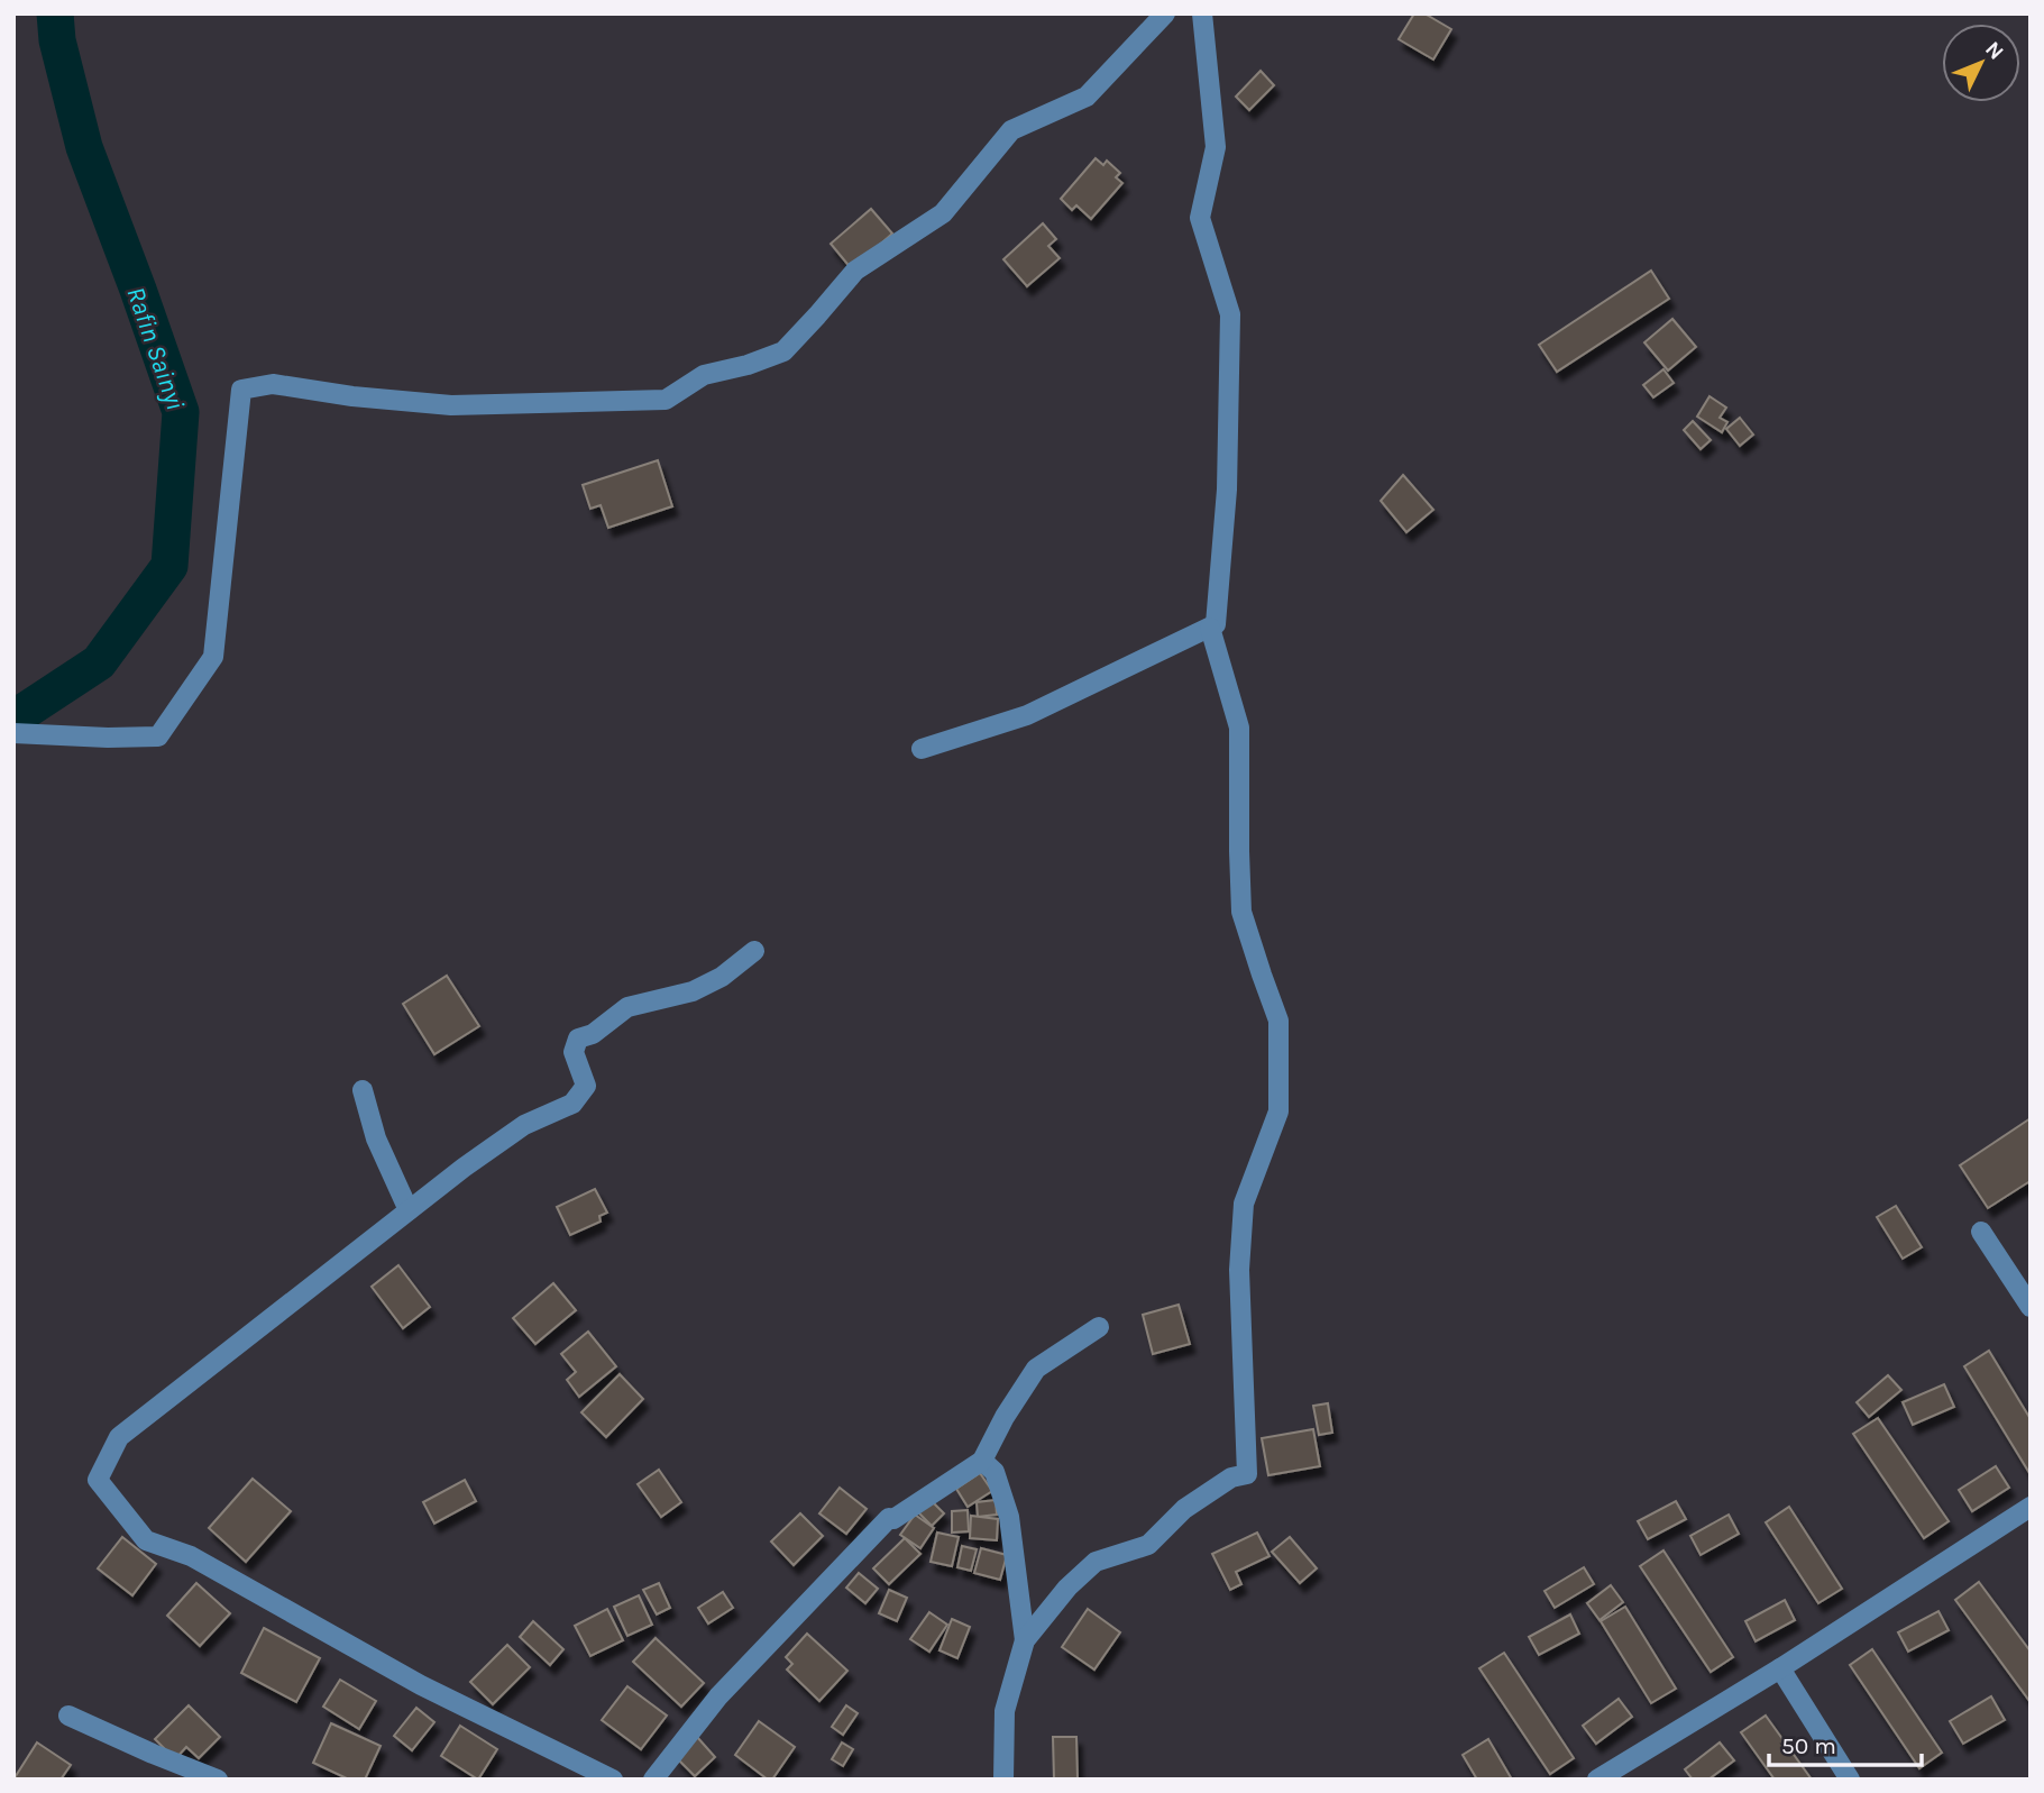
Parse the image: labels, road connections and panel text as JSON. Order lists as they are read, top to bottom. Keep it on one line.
{"water":["Rafin Sainyi"],"scale_bar":"50 m","north":"top right"}
